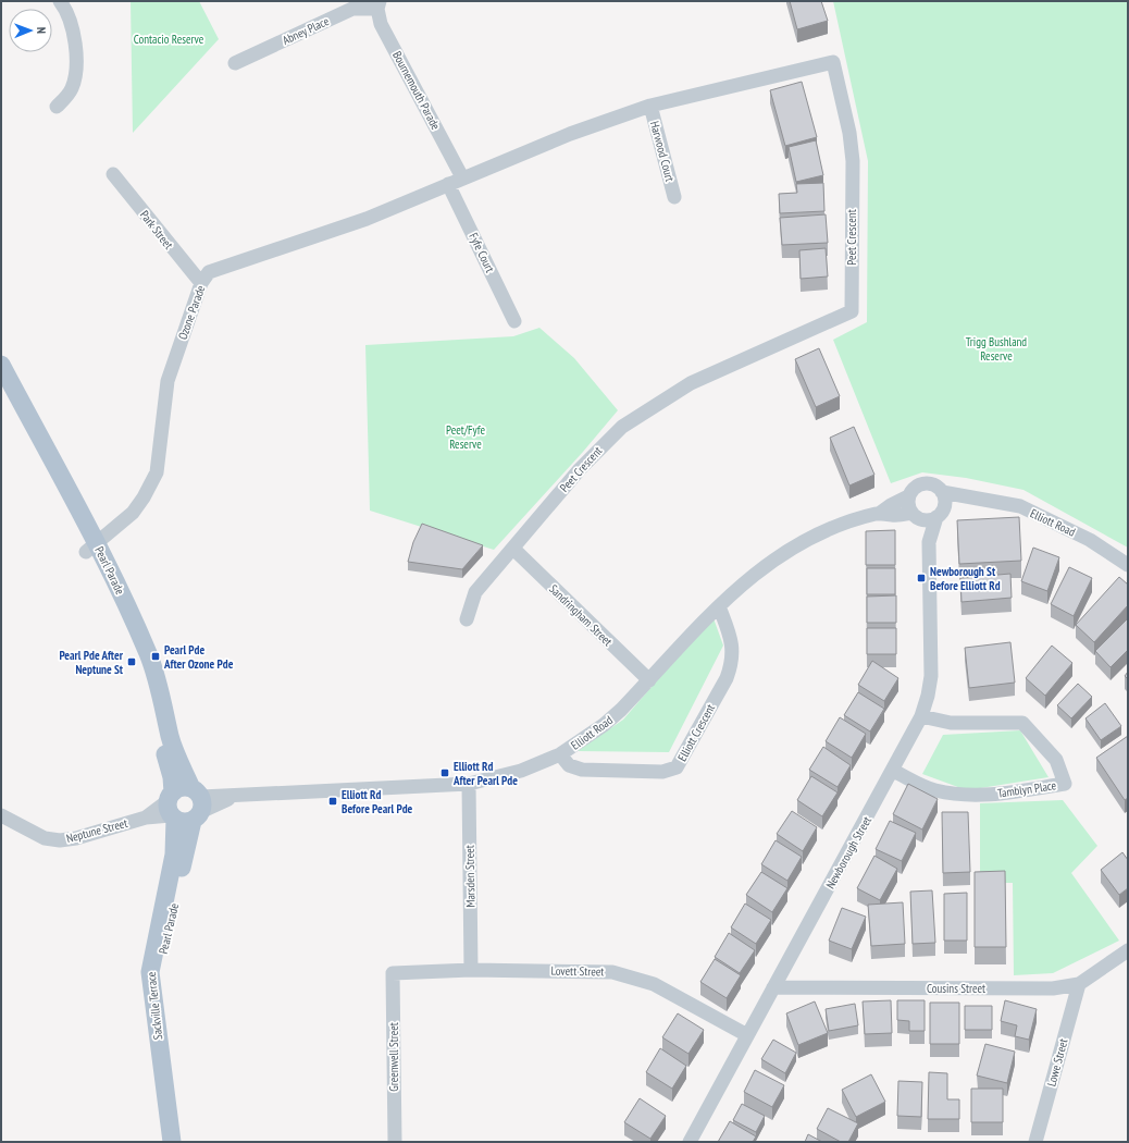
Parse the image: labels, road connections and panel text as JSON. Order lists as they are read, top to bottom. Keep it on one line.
{"streets":{"main road":["Pearl Parade","Sackville Terrace"],"street":["Abney Place","Bournemouth Parade","Harwood Court","Park Street","Peet Crescent","Fyfe Court","Ozone Parade","Elliott Road","Sandringham Street","Elliott Crescent","Tamblyn Place","Neptune Street","Newborough Street","Marsden Street","Lovett Street","Cousins Street","Greenwell Street","Lowe Street"]},"crossings":[["Abney Place","Bournemouth Parade"],["Bournemouth Parade","Peet Crescent"],["Harwood Court","Peet Crescent"],["Park Street","Ozone Parade"],["Peet Crescent","Fyfe Court"],["Peet Crescent","Ozone Parade"],["Peet Crescent","Sandringham Street"],["Fyfe Court","Ozone Parade"],["Ozone Parade","Pearl Parade"],["Elliott Road","Pearl Parade"],["Elliott Road","Sandringham Street"],["Elliott Road","Elliott Crescent"],["Elliott Road","Newborough Street"],["Elliott Road","Marsden Street"],["Pearl Parade","Neptune Street"],["Pearl Parade","Sackville Terrace"],["Tamblyn Place","Newborough Street"],["Neptune Street","Sackville Terrace"],["Newborough Street","Lovett Street"],["Newborough Street","Cousins Street"],["Marsden Street","Lovett Street"],["Lovett Street","Greenwell Street"],["Cousins Street","Lowe Street"]],"parks":["Contacio Reserve","Trigg Bushland Reserve","Peet/Fyfe Reserve"],"places":{"transit":["Newborough St Before Elliott Rd","Pearl Pde After Ozone Pde","Pearl Pde After Neptune St","Elliott Rd After Pearl Pde","Elliott Rd Before Pearl Pde"]},"north":"right"}
